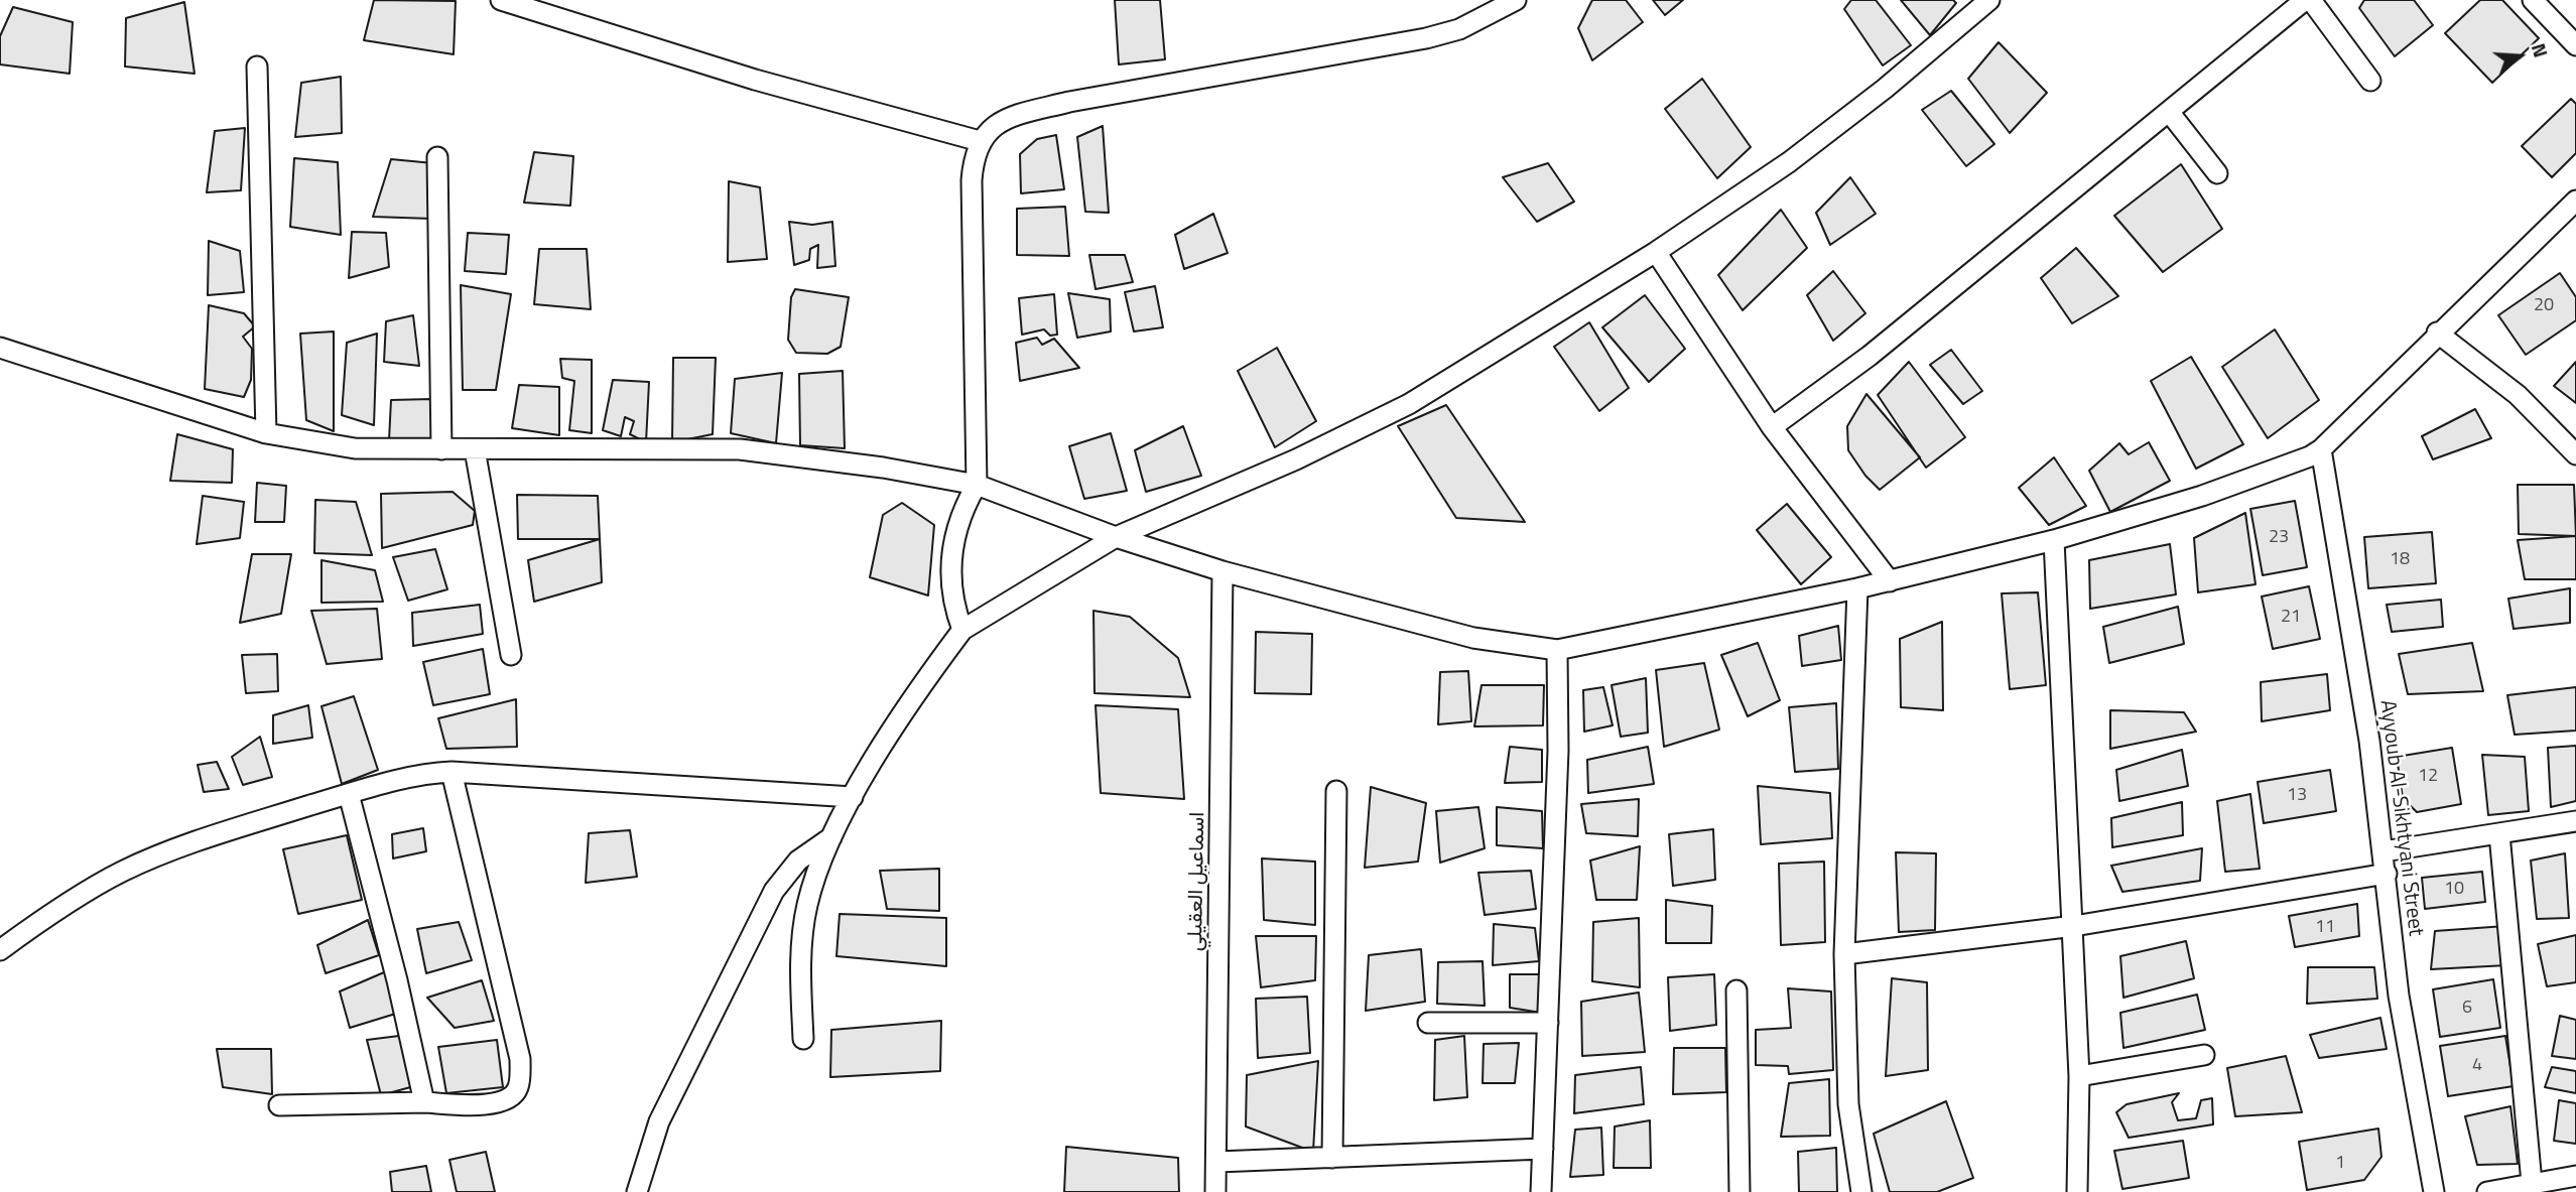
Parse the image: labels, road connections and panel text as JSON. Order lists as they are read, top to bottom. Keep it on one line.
{"streets":{"street":["Ayyoub Al-Sikhtyani Street","اسماعيل العقيلي"]},"house_numbers":["20","23","18","21","12","13","10","11","6","4","1"],"north":"right"}
